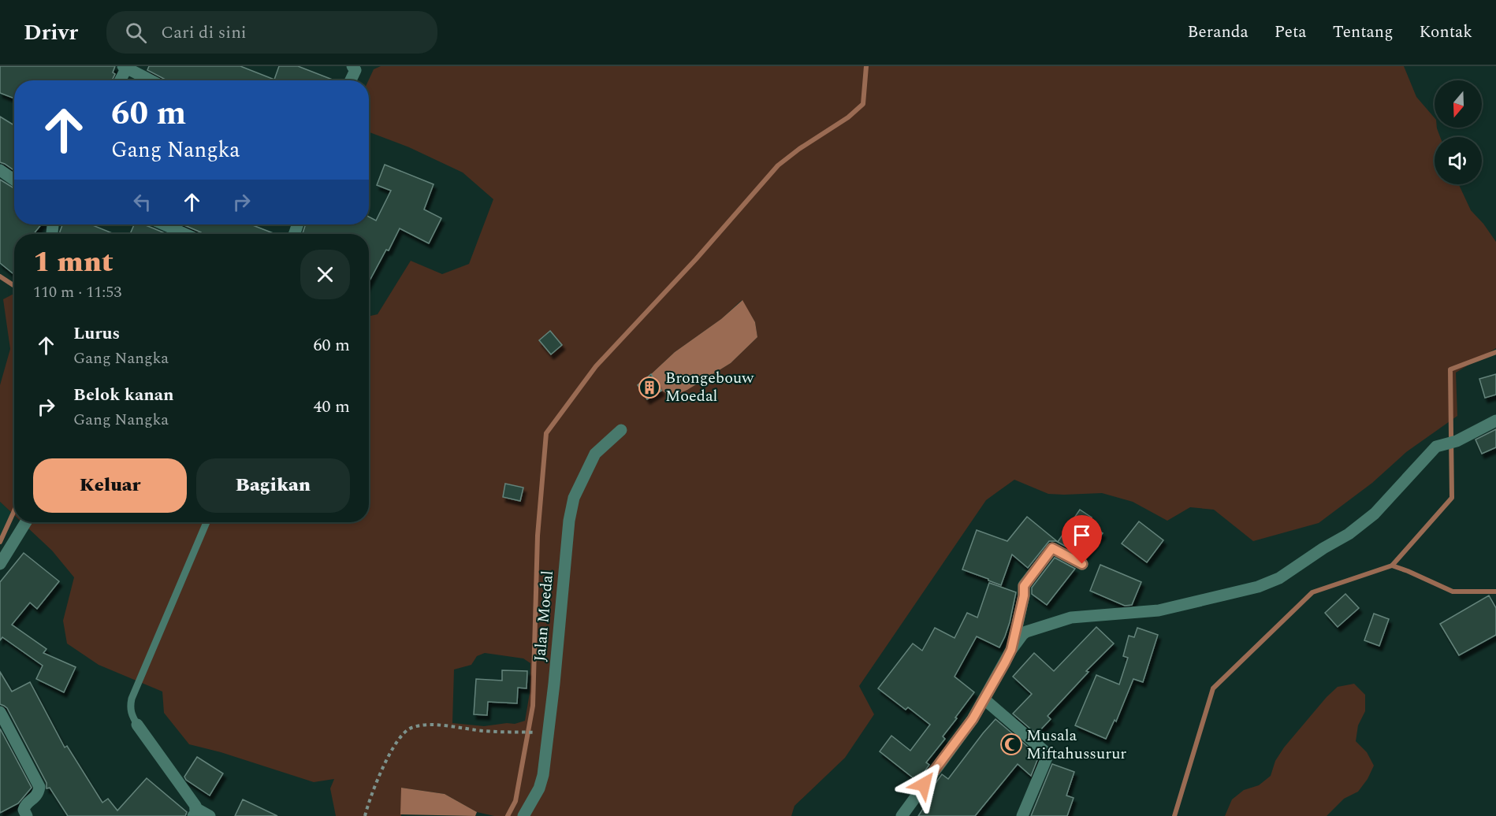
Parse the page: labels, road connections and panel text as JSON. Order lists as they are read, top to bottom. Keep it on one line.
{"streets":{"street":["Jalan Moedal"]},"places":{"building":["Brongebouw Moedal"],"mosque":["Musala Miftahussurur"]},"north":"bottom","page":{"header":"Drivr","search":"Cari di sini","nav":["Beranda","Peta","Tentang","Kontak"],"turn":["60 m","Gang Nangka"],"heading":["1 mnt","110 m · 11:53"],"list":[{"name":"Lurus","note":"Gang Nangka","value":"60 m"},{"name":"Belok kanan","note":"Gang Nangka","value":"40 m"}],"buttons":["Keluar","Bagikan"]}}
